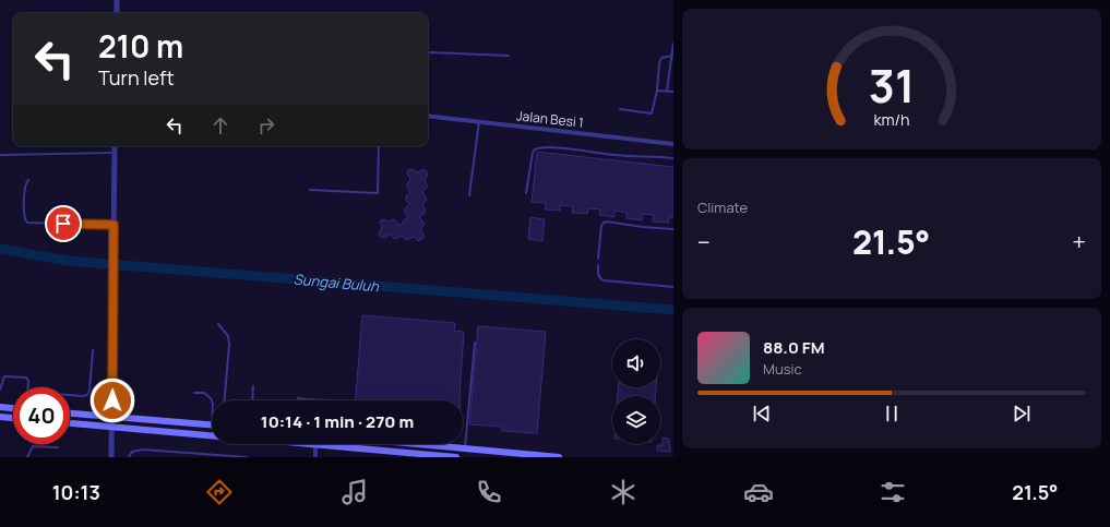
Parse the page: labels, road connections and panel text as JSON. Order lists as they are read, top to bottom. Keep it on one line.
{"streets":{"street":["Jalan Besi 1"]},"water":["Sungai Buluh"],"page":{"turn":["210 m","Turn left"],"tile":"Climate","heat":["−","21.5°","+"],"song":["88.0 FM","Music"],"limit":"40","trip":"10:14 · 1 min · 270 m","tabs":["10:13","21.5°"],"gauge":["31","km/h"]}}
